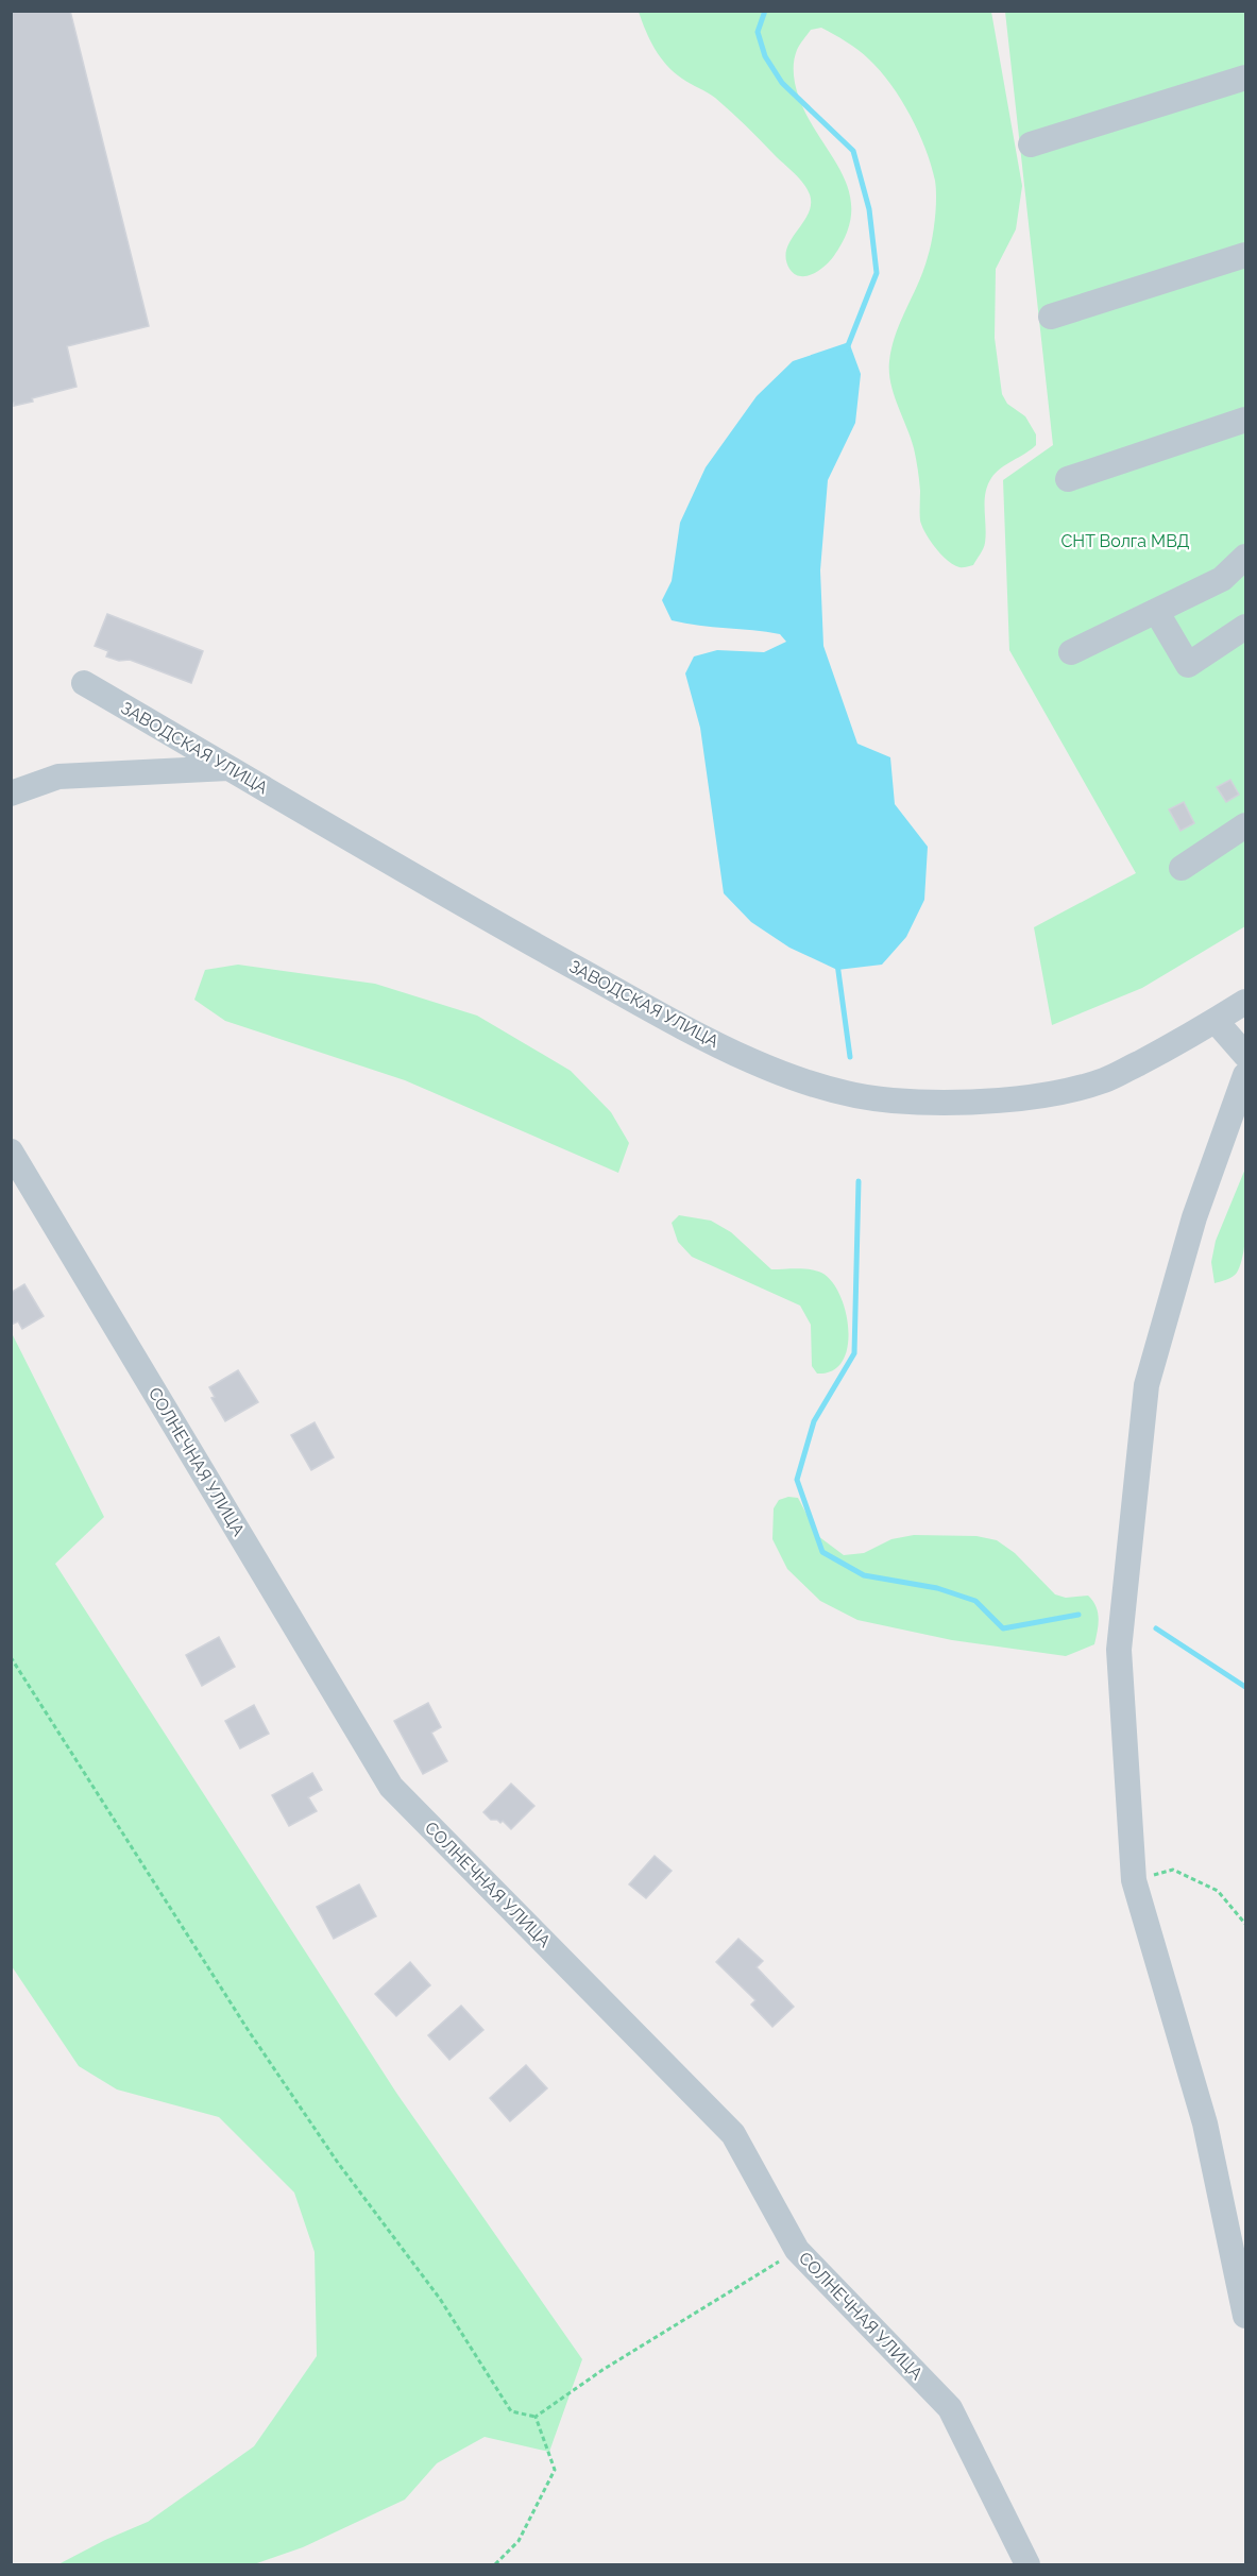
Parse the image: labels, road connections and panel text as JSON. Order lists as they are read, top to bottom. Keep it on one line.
{"streets":{"street":["ЗАВОДСКАЯ УЛИЦА","СОЛНЕЧНАЯ УЛИЦА"]},"parks":["СНТ Волга МВД"]}
